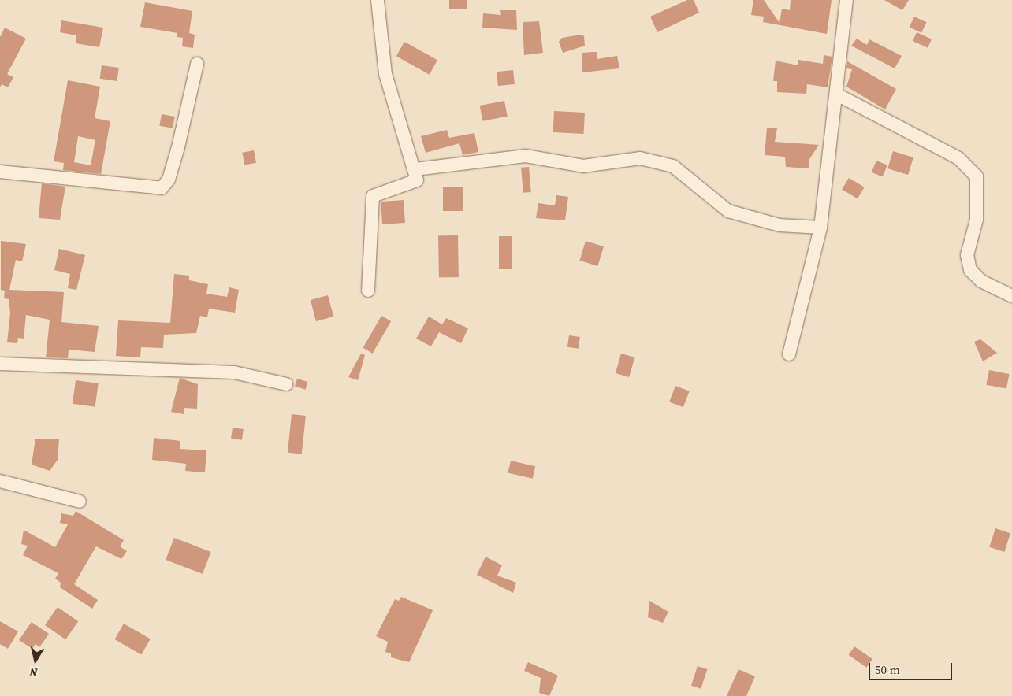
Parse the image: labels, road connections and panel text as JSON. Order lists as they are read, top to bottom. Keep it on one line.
{"scale_bar":"50 m","north":"bottom"}
